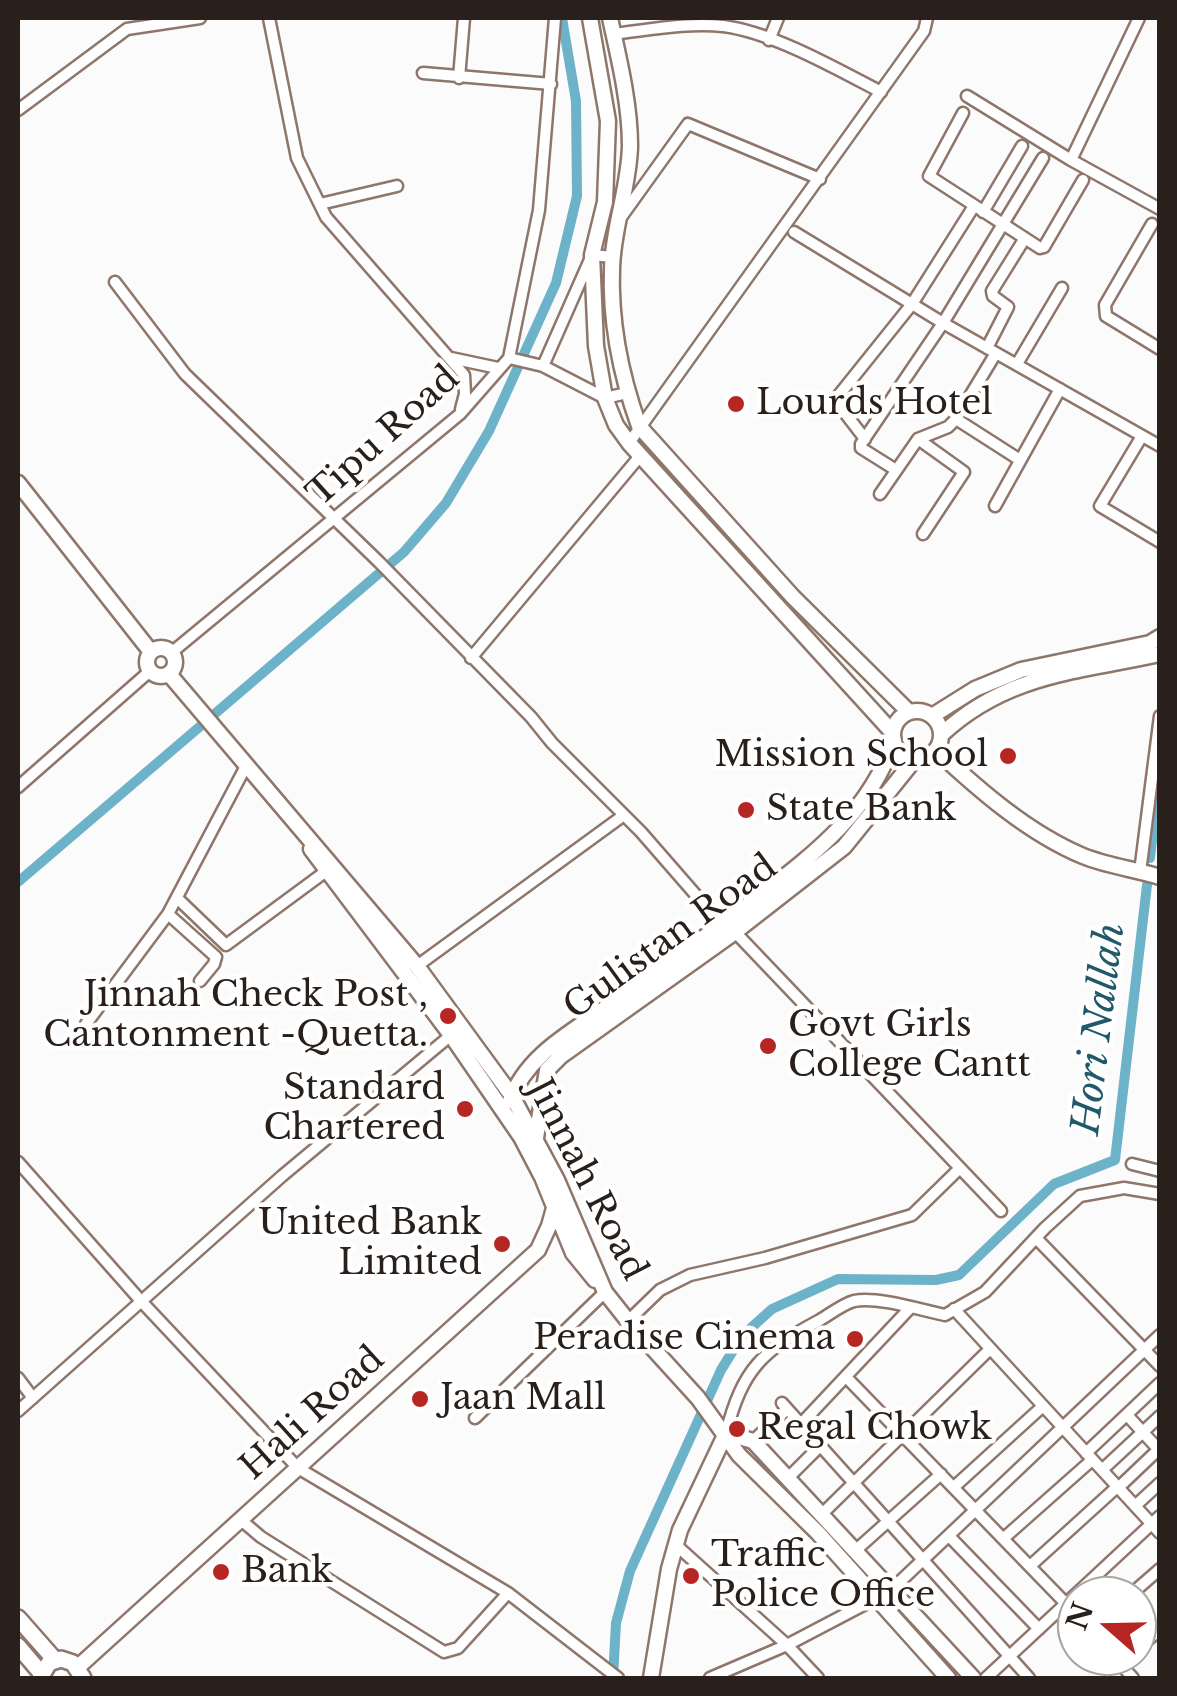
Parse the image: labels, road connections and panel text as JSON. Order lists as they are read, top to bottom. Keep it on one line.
{"streets":{"main road":["Gulistan Road","Jinnah Road","Hali Road"],"street":["Tipu Road"]},"crossings":[["Tipu Road","Jinnah Road"],["Gulistan Road","Jinnah Road"],["Jinnah Road","Hali Road"]],"water":["Hori Nallah"],"places":["Lourds Hotel","Mission School","State Bank","Jinnah Check Post , Cantonment -Quetta.","Govt Girls College Cantt","Standard Chartered","United Bank Limited","Peradise Cinema","Jaan Mall","Regal Chowk","Bank","Traffic Police Office"],"north":"left"}
